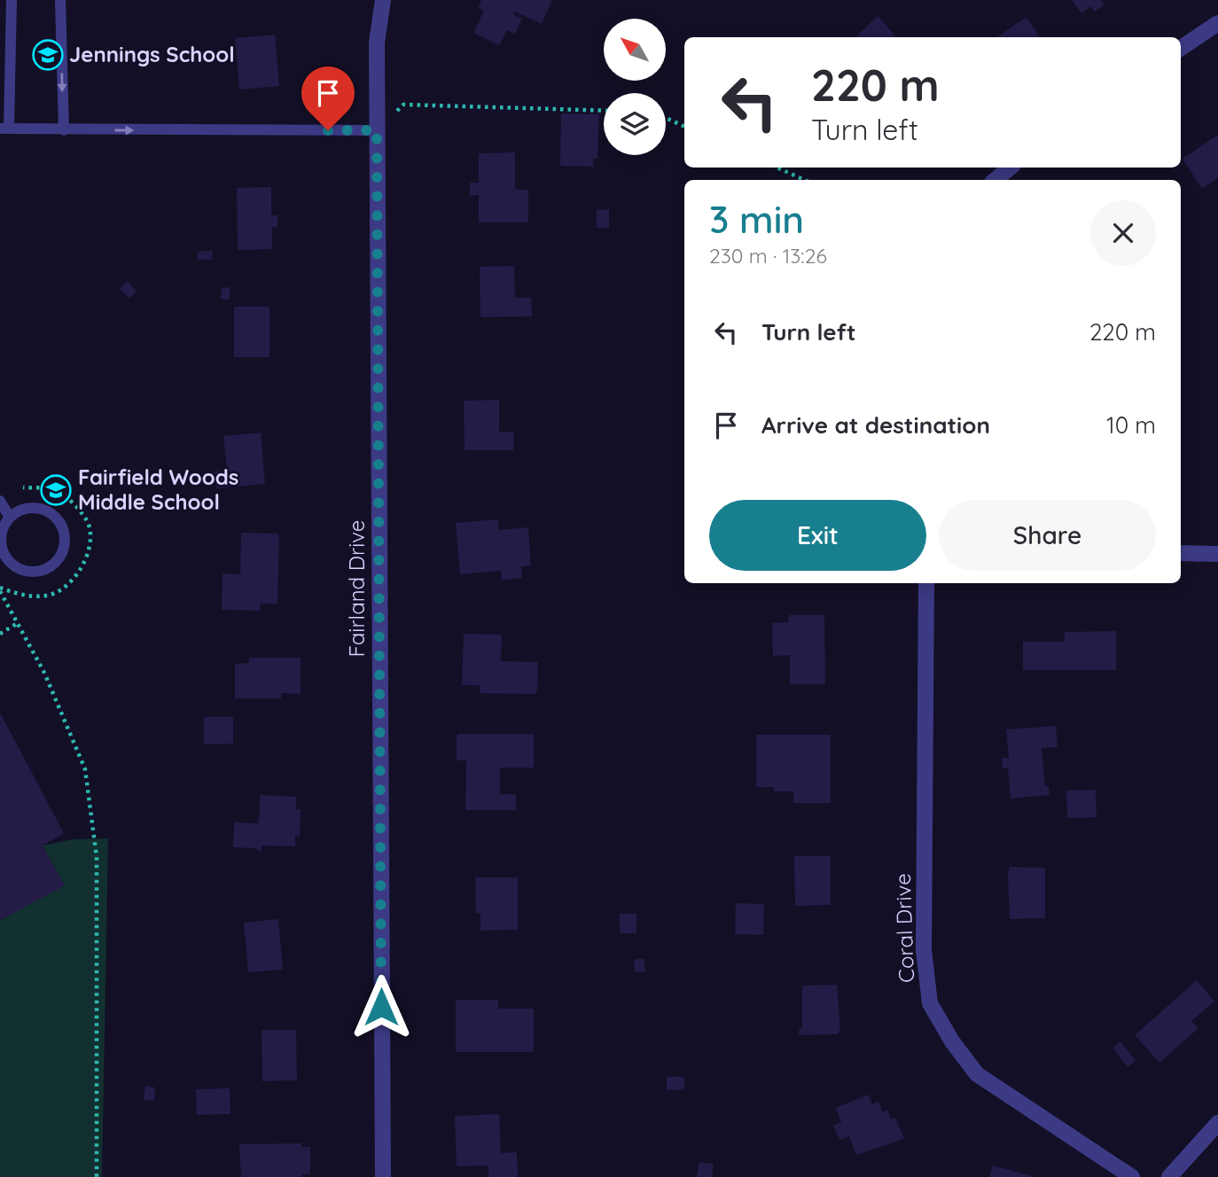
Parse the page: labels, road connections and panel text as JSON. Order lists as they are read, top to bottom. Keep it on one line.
{"streets":{"street":["Fairland Drive","Coral Drive"]},"places":{"school or university":["Jennings School","Fairfield Woods Middle School"]},"north":"top left","page":{"turn":["220 m","Turn left"],"heading":["3 min","230 m · 13:26"],"list":[{"name":"Turn left","value":"220 m"},{"name":"Arrive at destination","value":"10 m"}],"buttons":["Exit","Share"]}}
